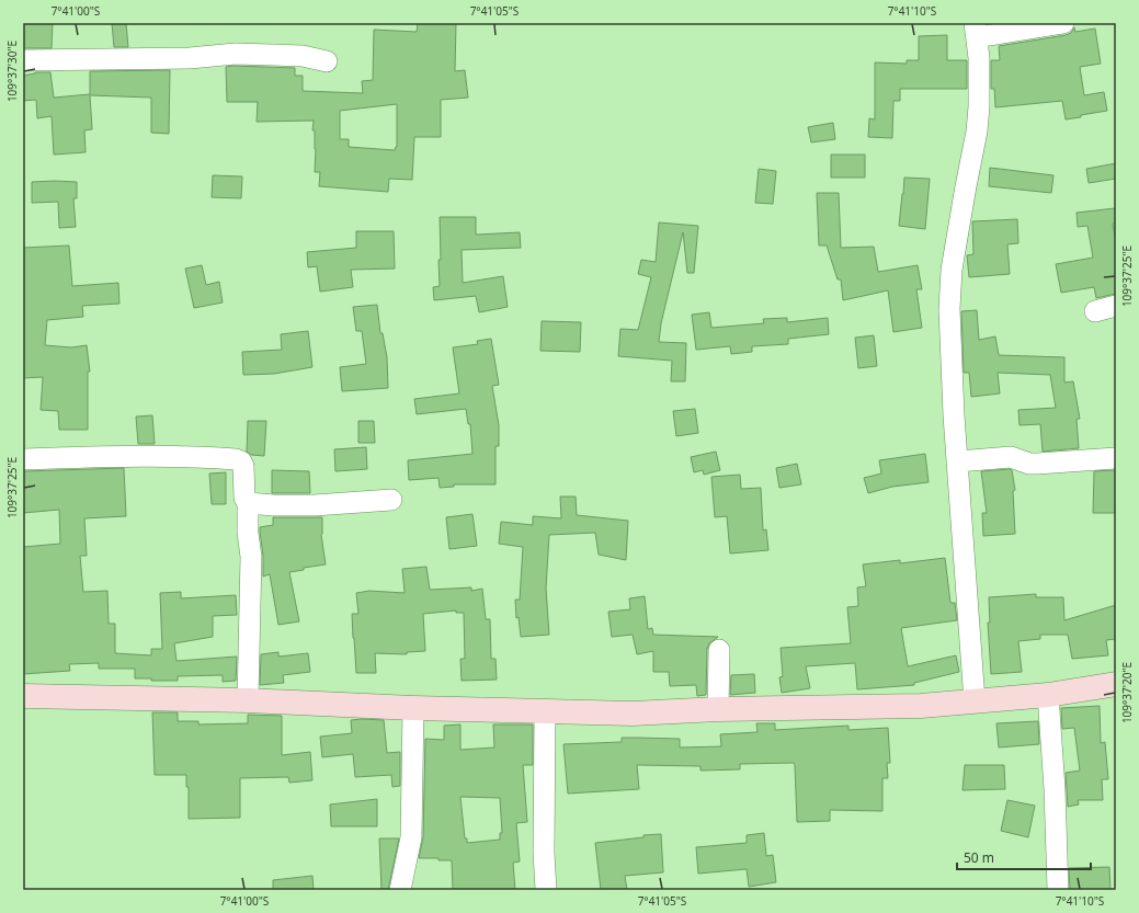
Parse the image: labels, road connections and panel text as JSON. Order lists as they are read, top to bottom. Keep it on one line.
{"scale_bar":"50 m","coordinates":["7°41'00\"S","7°41'05\"S","7°41'10\"S","109°37'30\"E","109°37'25\"E","109°37'20\"E"]}
